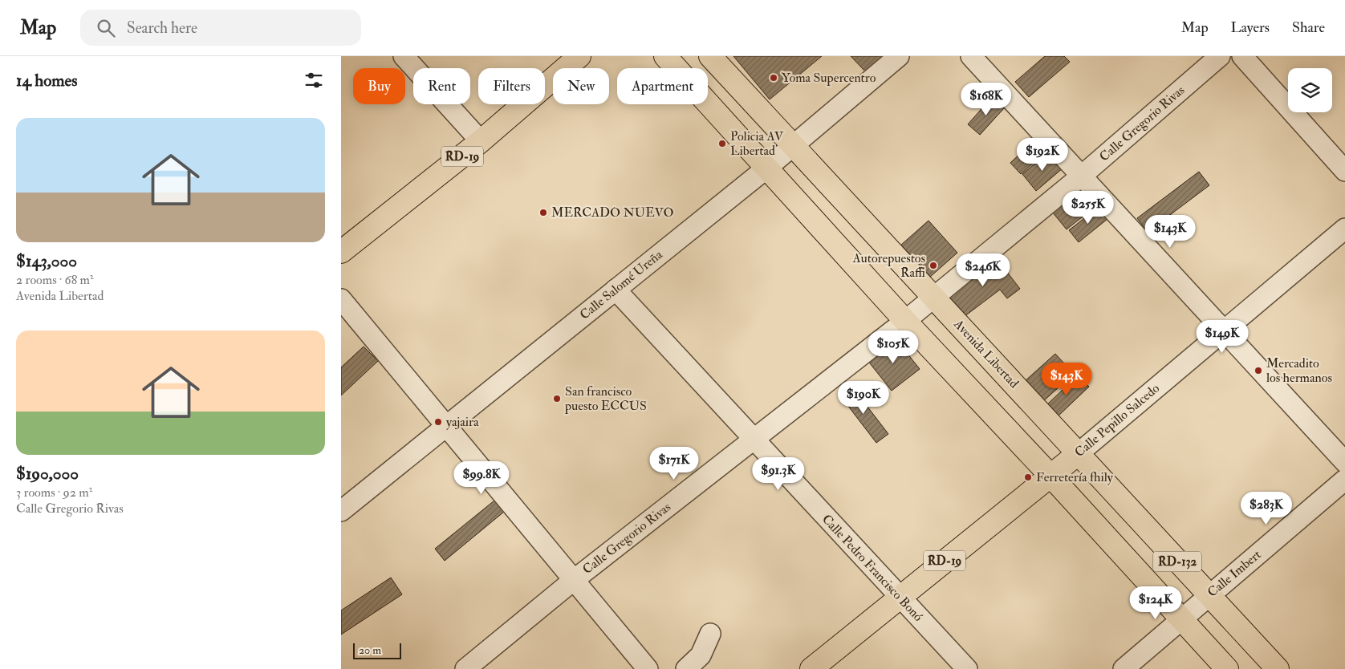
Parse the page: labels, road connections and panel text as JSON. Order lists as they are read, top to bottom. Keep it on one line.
{"streets":{"main road":["RD-19","Avenida Libertad","Calle Pepillo Salcedo","RD-132"],"street":["Calle Gregorio Rivas","Calle Salomé Ureña","Calle Pedro Francisco Bonó","Calle Imbert"]},"crossings":[["Calle Gregorio Rivas","Avenida Libertad"],["Calle Gregorio Rivas","RD-132"],["Calle Gregorio Rivas","Calle Pedro Francisco Bonó"],["Calle Salomé Ureña","Avenida Libertad"],["Calle Salomé Ureña","RD-132"],["Calle Salomé Ureña","Calle Pedro Francisco Bonó"],["Avenida Libertad","Calle Pepillo Salcedo"],["Avenida Libertad","Calle Imbert"],["Calle Pepillo Salcedo","RD-132"],["Calle Pepillo Salcedo","Calle Pedro Francisco Bonó"],["RD-132","Calle Imbert"]],"places":["Yoma Supercentro","Policia AV Libertad","MERCADO NUEVO","Autorepuestos Raffi","Mercadito los hermanos","San francisco puesto ECCUS","yajaira","Ferretería fhily"],"scale_bar":"20 m","page":{"header":"Map","search":"Search here","nav":["Map","Layers","Share"],"heading":"14 homes","chip":["Buy","Rent","Filters","New","Apartment"],"price":["$168K","$192K","$255K","$143K","$246K","$149K","$105K","$143K","$190K","$171K","$91.3K","$99.8K","$283K","$124K"],"list":[{"name":"$143,000","note":"2 rooms · 68 m² · Avenida Libertad"},{"name":"$190,000","note":"3 rooms · 92 m² · Calle Gregorio Rivas"}],"scale":"20 m"}}
